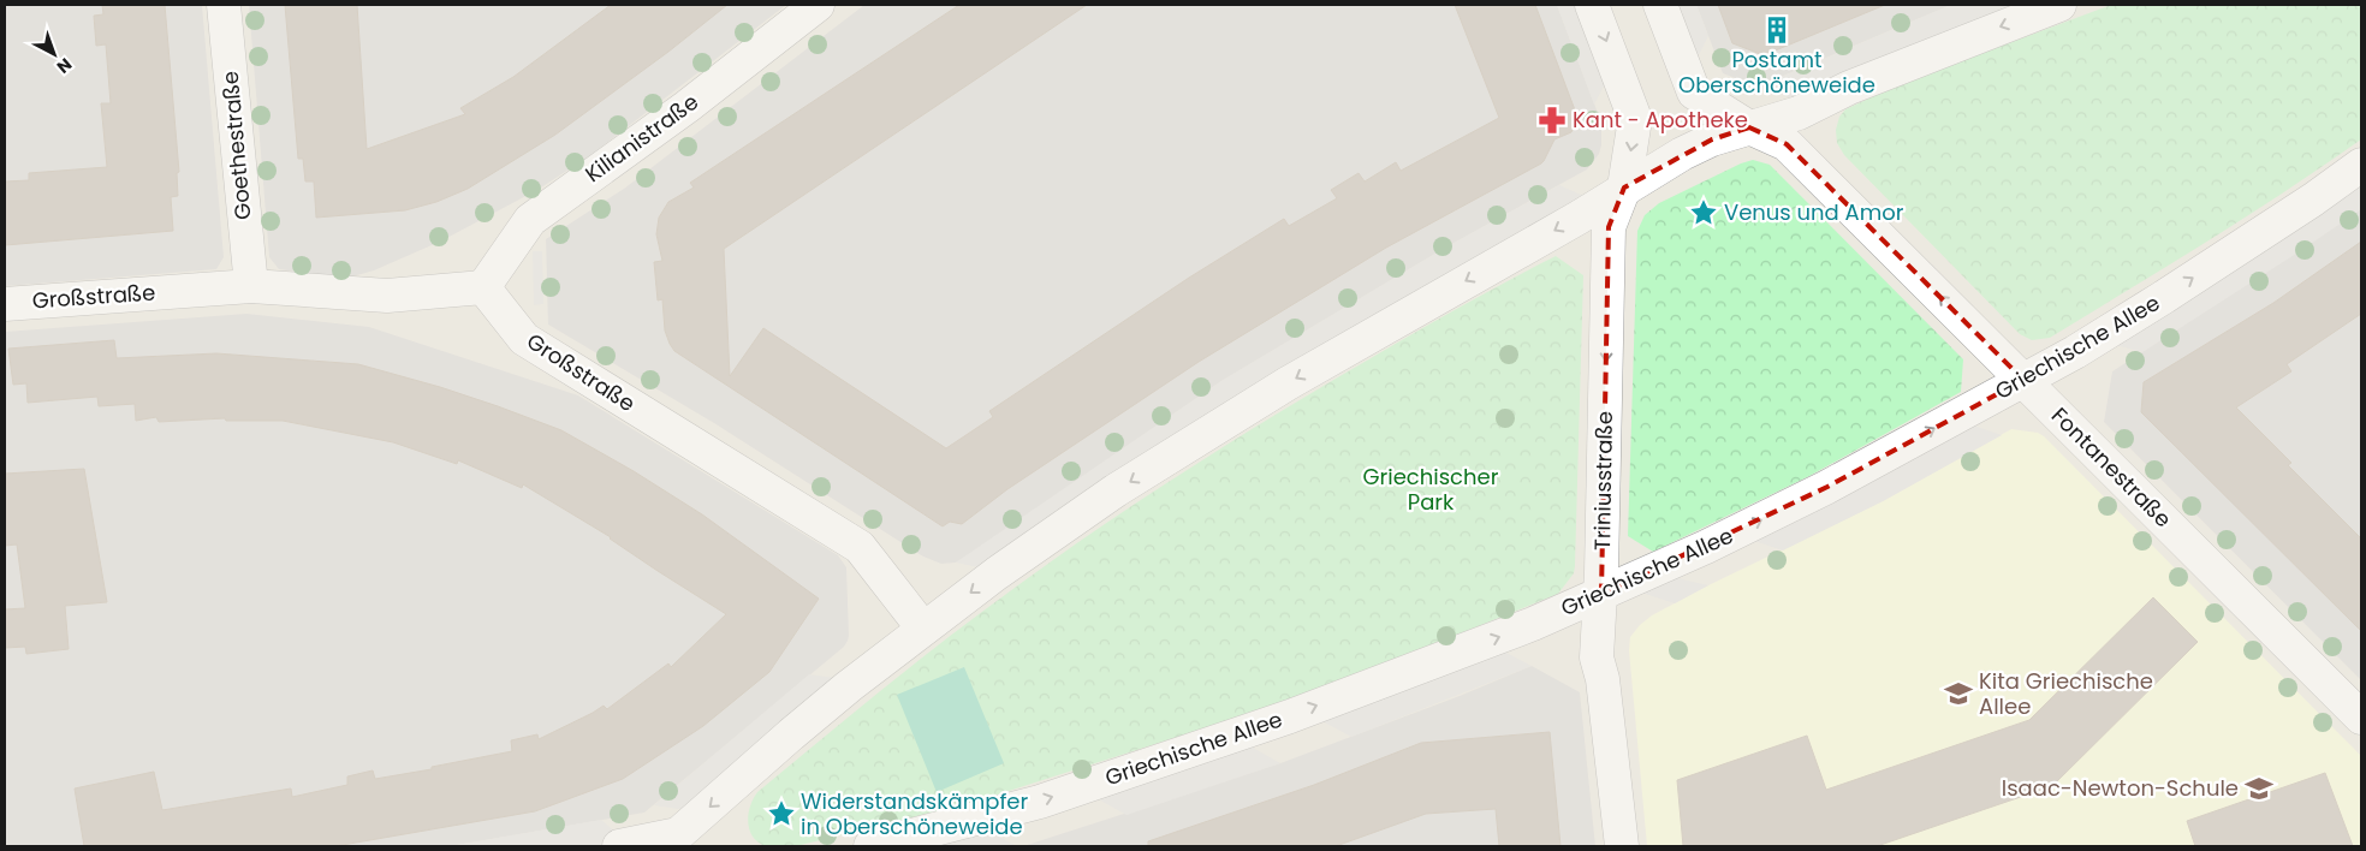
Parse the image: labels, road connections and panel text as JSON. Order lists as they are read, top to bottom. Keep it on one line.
{"streets":{"street":["Kilianistraße","Goethestraße","Großstraße","Griechische Allee","Fontanestraße","Triniusstraße"]},"crossings":[["Kilianistraße","Großstraße"],["Goethestraße","Großstraße"],["Griechische Allee","Fontanestraße"],["Griechische Allee","Triniusstraße"]],"one_way":["Griechische Allee","Fontanestraße","Triniusstraße"],"parks":["Griechischer Park"],"places":{"building":["Postamt Oberschöneweide"],"pharmacy":["Kant - Apotheke"],"place":["Venus und Amor","Widerstandskämpfer in Oberschöneweide"],"school or university":["Kita Griechische Allee","Isaac-Newton-Schule"]},"north":"bottom right"}
